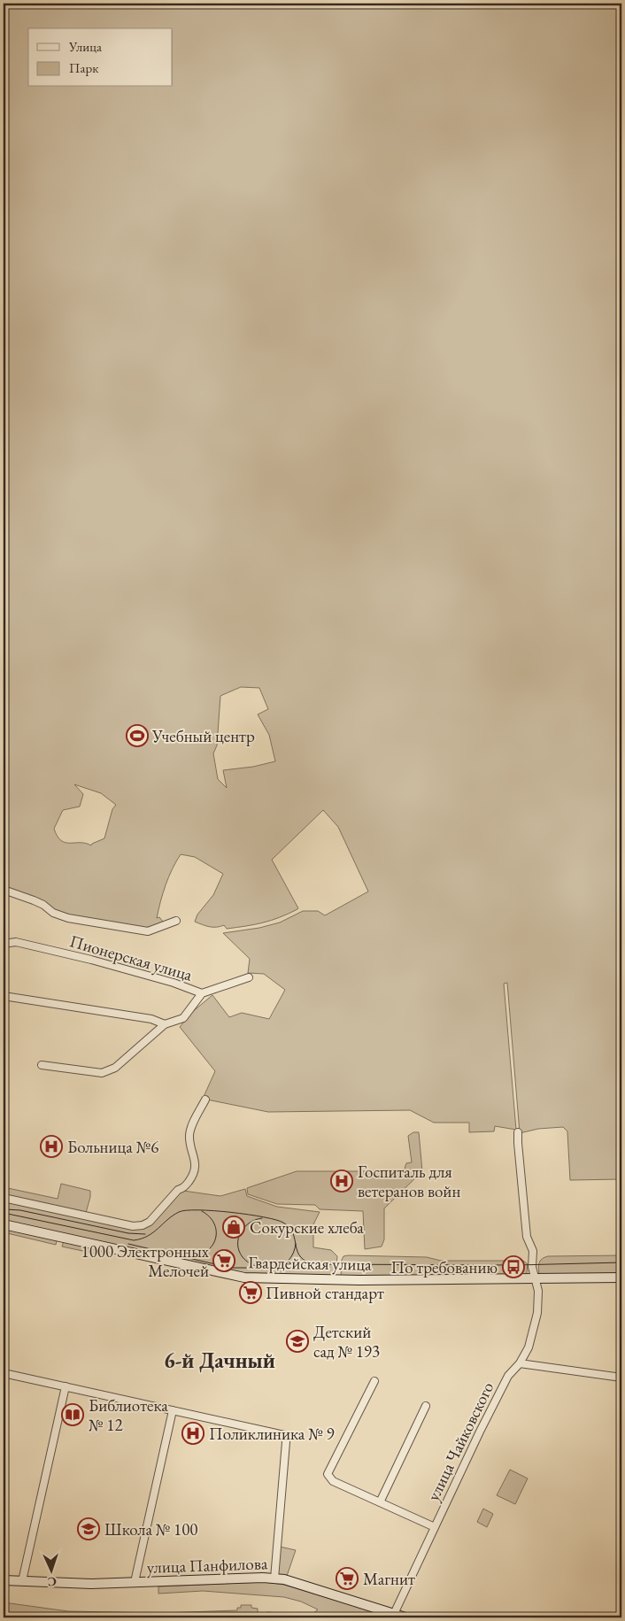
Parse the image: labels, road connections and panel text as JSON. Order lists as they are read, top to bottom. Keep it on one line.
{"streets":{"street":["Пионерская улица","Гвардейская улица","улица Чайковского","улица Панфилова"]},"crossings":[["Гвардейская улица","улица Чайковского"],["улица Чайковского","улица Панфилова"]],"districts":["6-й Дачный"],"places":{"sports":["Учебный центр"],"hospital":["Больница №6","Госпиталь для ветеранов войн","Поликлиника № 9"],"shop":["Сокурские хлеба"],"supermarket":["1000 Электронных Мелочей","Пивной стандарт","Магнит"],"bus stop":["По требованию"],"school or university":["Детский сад № 193","Школа № 100"],"library":["Библиотека № 12"]},"legend":["Улица","Парк"],"north":"bottom"}
